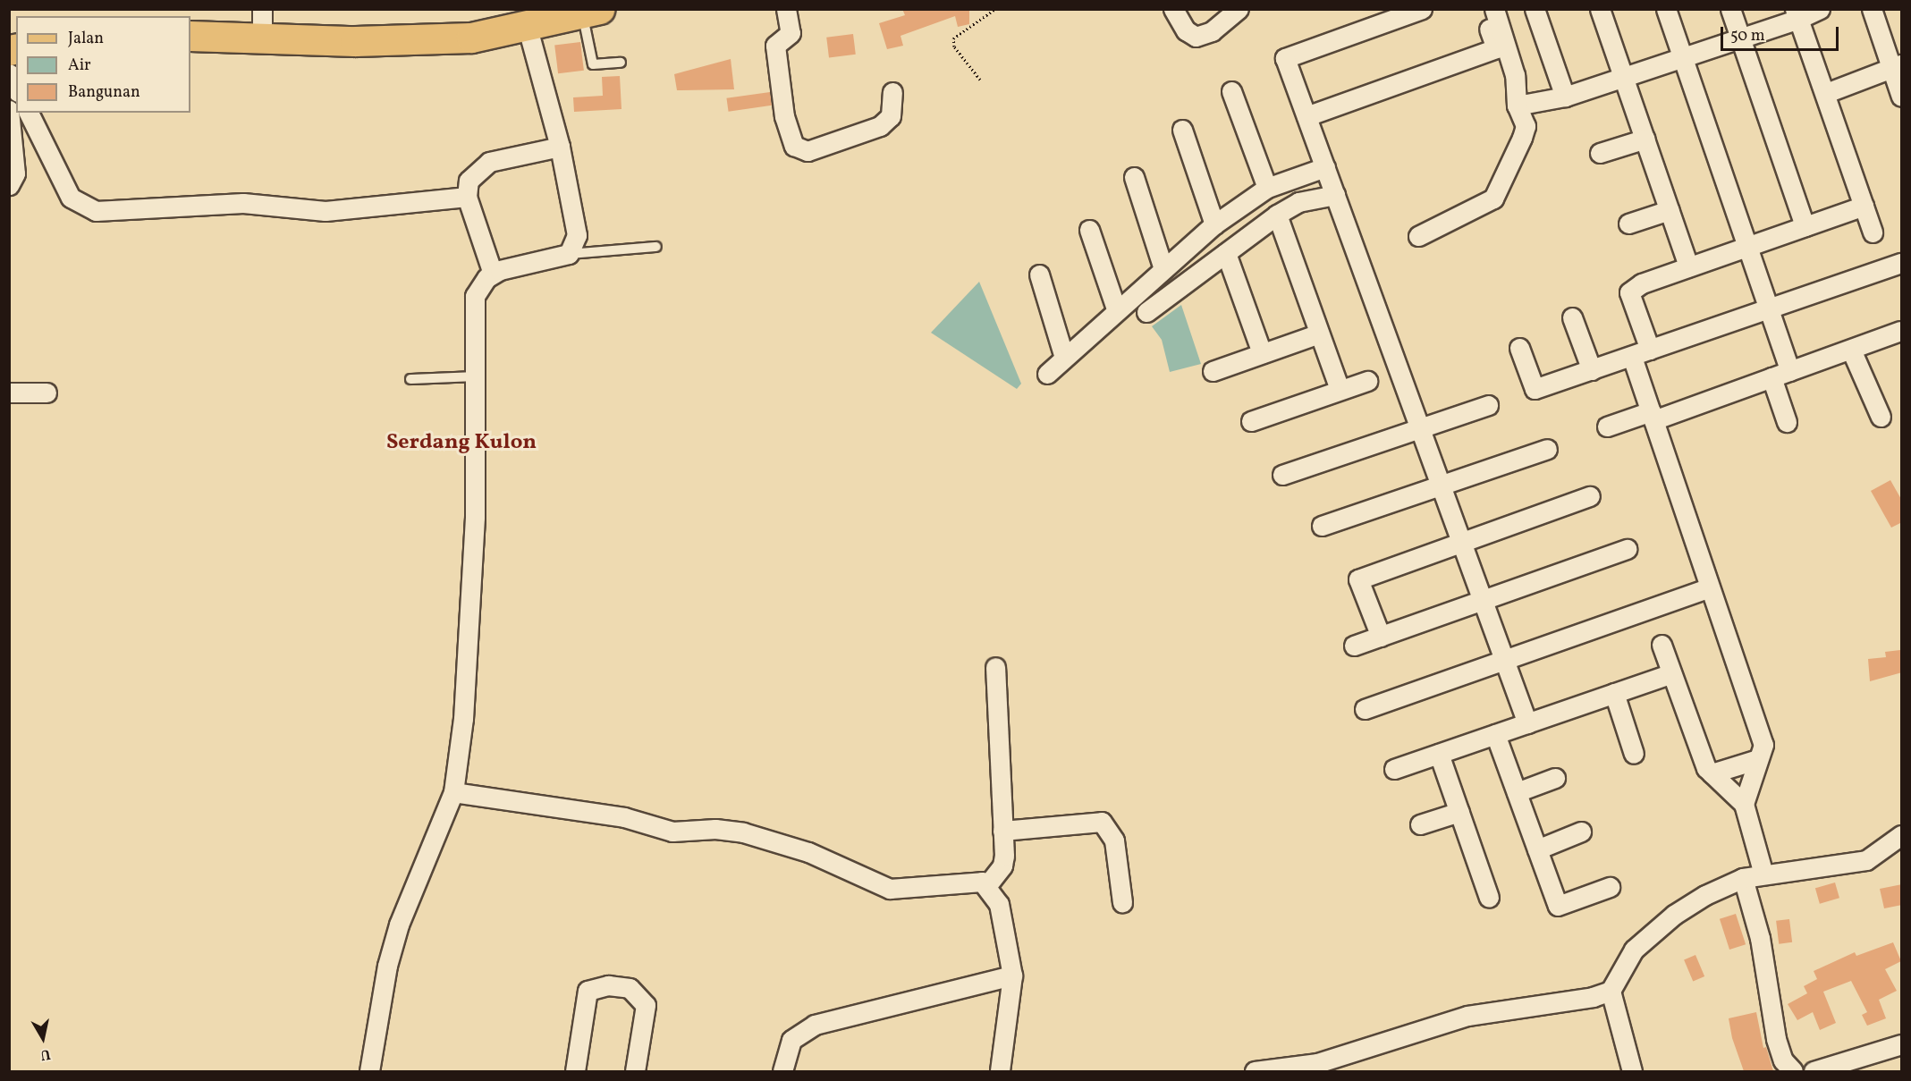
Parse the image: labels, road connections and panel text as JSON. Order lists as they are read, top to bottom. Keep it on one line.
{"districts":["Serdang Kulon"],"legend":["Jalan","Air","Bangunan"],"scale_bar":"50 m","north":"bottom"}
